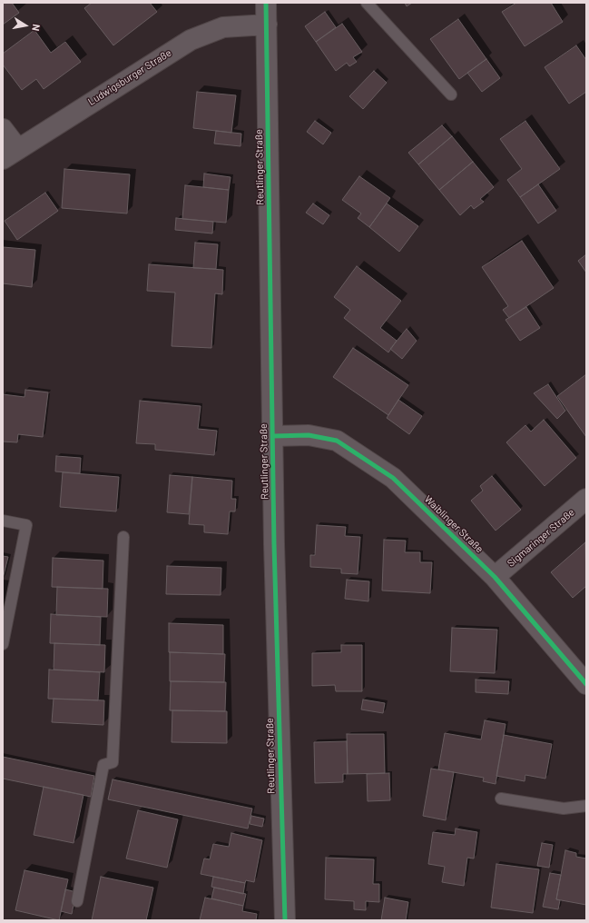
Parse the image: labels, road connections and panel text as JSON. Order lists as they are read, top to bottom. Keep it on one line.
{"streets":{"street":["Ludwigsburger Straße","Reutlinger Straße","Waiblinger Straße","Sigmaringer Straße"]},"crossings":[["Ludwigsburger Straße","Reutlinger Straße"],["Reutlinger Straße","Waiblinger Straße"],["Waiblinger Straße","Sigmaringer Straße"]],"north":"right"}
